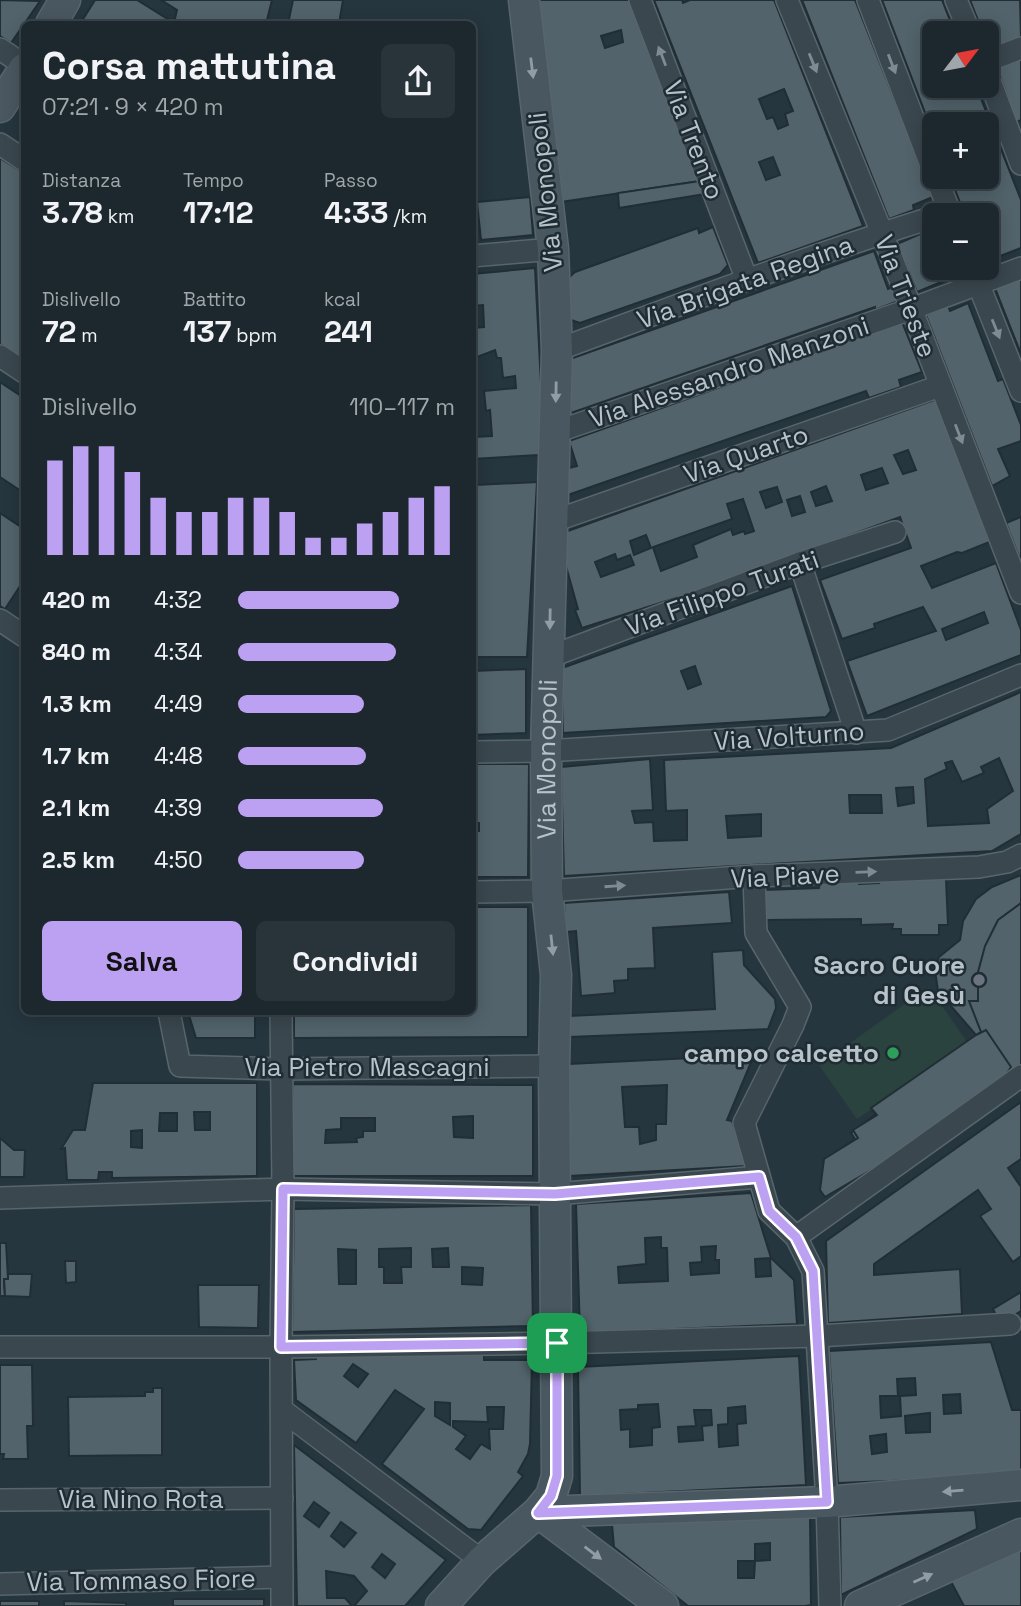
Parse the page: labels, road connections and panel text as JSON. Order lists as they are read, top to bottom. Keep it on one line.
{"streets":{"street":["Via Trento","Via Monopoli","Via Brigata Regina","Via Trieste","Via Alessandro Manzoni","Via Quarto","Via Filippo Turati","Via Volturno","Via Piave","Via Pietro Mascagni","Via Nino Rota","Via Tommaso Fiore"]},"crossings":[["Via Trento","Via Brigata Regina"],["Via Monopoli","Via Brigata Regina"],["Via Monopoli","Via Alessandro Manzoni"],["Via Monopoli","Via Quarto"],["Via Monopoli","Via Filippo Turati"],["Via Monopoli","Via Volturno"],["Via Monopoli","Via Piave"],["Via Monopoli","Via Pietro Mascagni"],["Via Brigata Regina","Via Trieste"],["Via Trieste","Via Alessandro Manzoni"],["Via Trieste","Via Quarto"]],"one_way":["Via Trento","Via Piave"],"places":["Sacro Cuore di Gesù","campo calcetto"],"north":"top right","page":{"map_buttons":["+","−"],"heading":["Corsa mattutina","07:21 · 9 × 420 m"],"stats":[["Distanza","3.78 km"],["Tempo","17:12"],["Passo","4:33 /km"],["Dislivello","72 m"],["Battito","137 bpm"],["kcal","241"]],"chart":["Dislivello","110–117 m"],"list":[{"name":"420 m","note":"4:32"},{"name":"840 m","note":"4:34"},{"name":"1.3 km","note":"4:49"},{"name":"1.7 km","note":"4:48"},{"name":"2.1 km","note":"4:39"},{"name":"2.5 km","note":"4:50"}],"buttons":["Salva","Condividi"]}}
